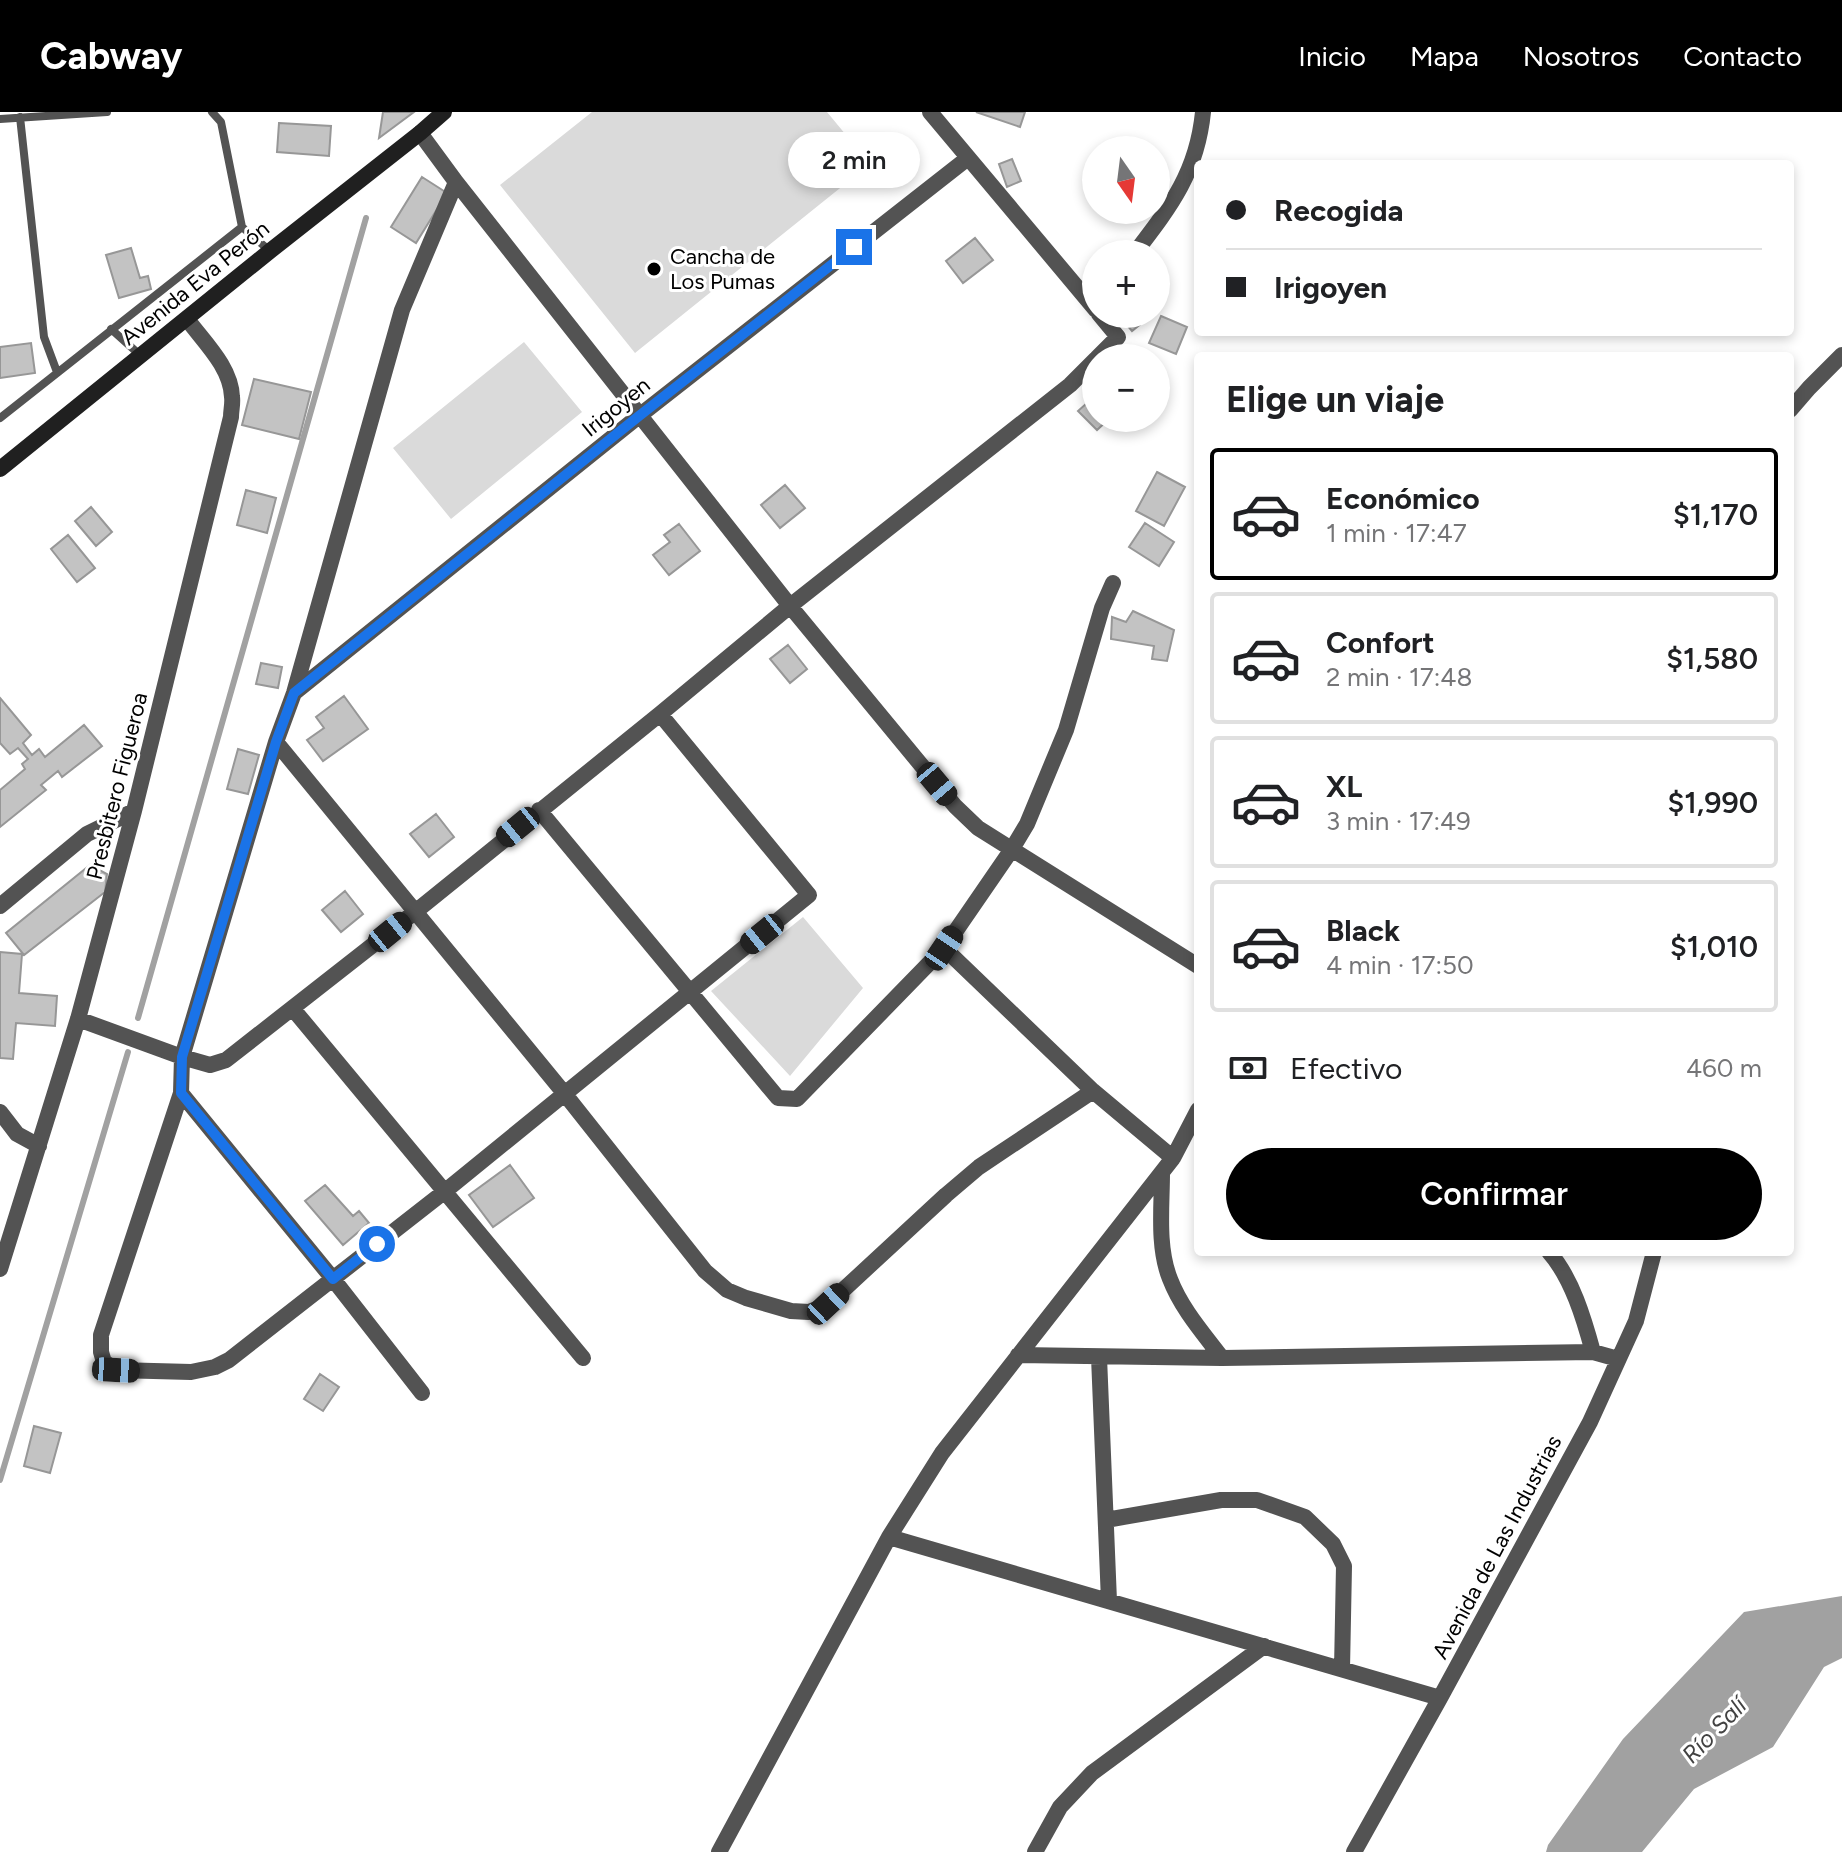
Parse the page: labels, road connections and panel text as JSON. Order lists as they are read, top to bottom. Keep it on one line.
{"streets":{"main road":["Avenida Eva Perón"],"street":["Irigoyen","Presbitero Figueroa","Avenida de Las Industrias"]},"crossings":[["Avenida Eva Perón","Presbitero Figueroa"]],"water":["Río Salí"],"places":["Cancha de Los Pumas"],"north":"bottom","page":{"header":"Cabway","nav":["Inicio","Mapa","Nosotros","Contacto"],"bubble":"2 min","map_buttons":["+","−"],"banner":["Recogida","Irigoyen"],"heading":"Elige un viaje","list":[{"name":"Económico","note":"1 min · 17:47","value":"$1,170"},{"name":"Confort","note":"2 min · 17:48","value":"$1,580"},{"name":"XL","note":"3 min · 17:49","value":"$1,990"},{"name":"Black","note":"4 min · 17:50","value":"$1,010"}],"pay":["Efectivo","460 m"],"buttons":"Confirmar"}}
